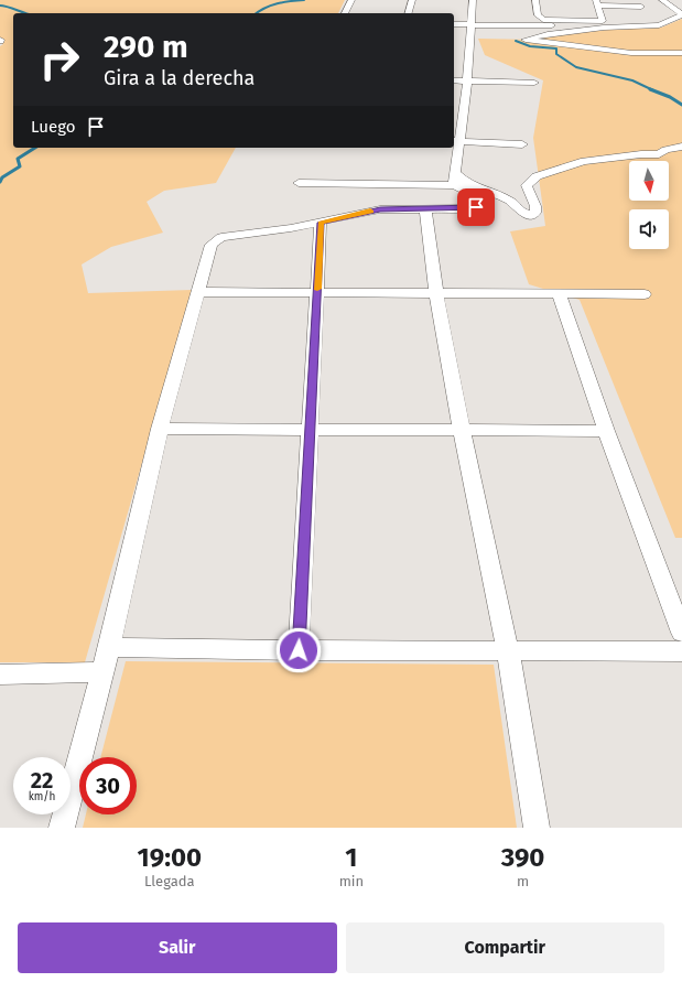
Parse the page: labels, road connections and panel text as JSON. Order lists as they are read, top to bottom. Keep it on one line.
{"north":"bottom","page":{"turn":["290 m","Gira a la derecha"],"then":"Luego","speed":"22 km/h","limit":"30","eta":["19:00","Llegada","1","min","390","m"],"buttons":["Salir","Compartir"]}}
